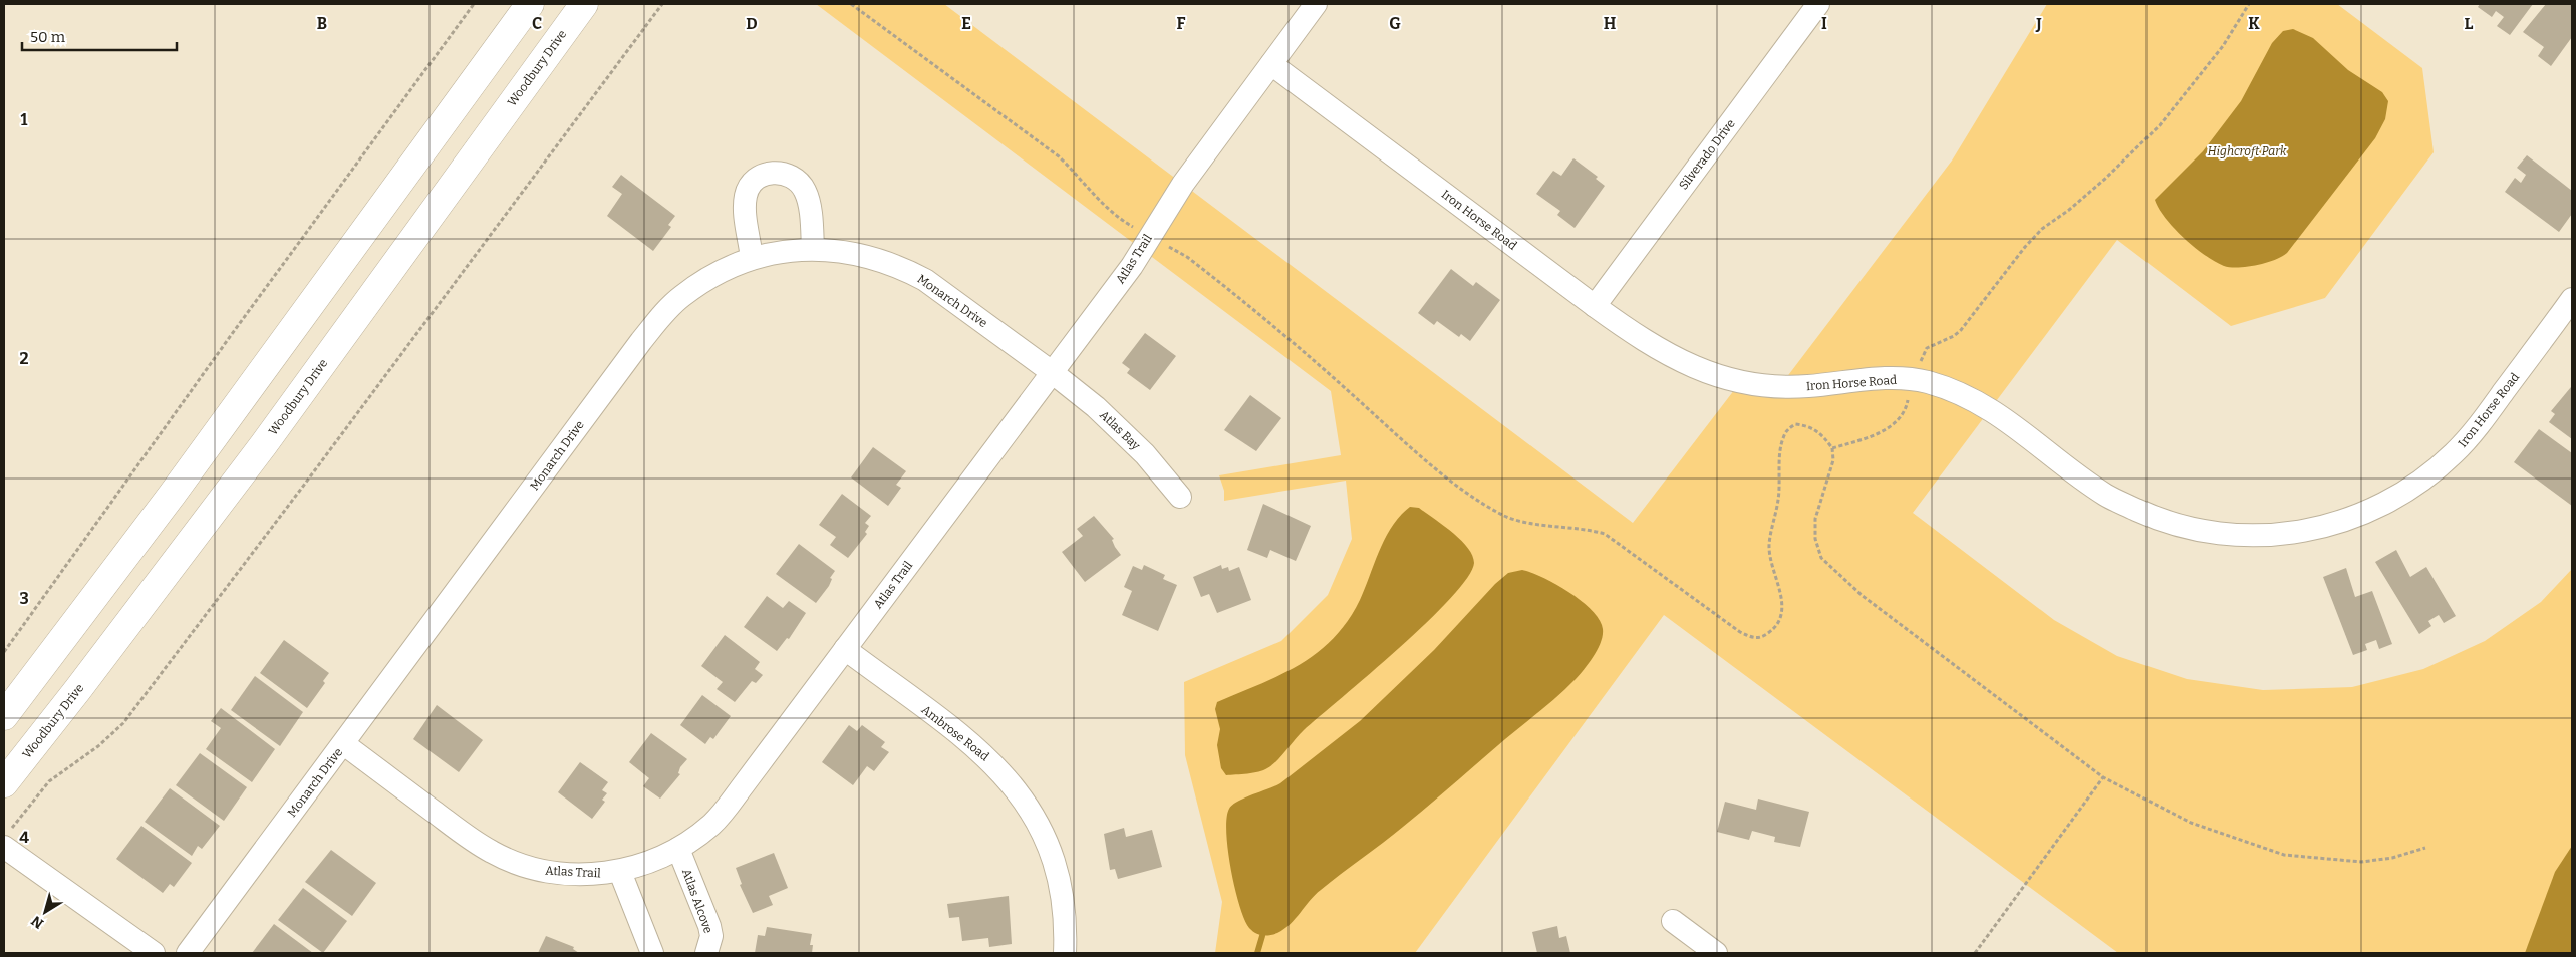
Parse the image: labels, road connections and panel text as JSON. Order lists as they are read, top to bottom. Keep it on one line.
{"streets":{"main road":["Woodbury Drive"],"street":["Silverado Drive","Iron Horse Road","Atlas Trail","Monarch Drive","Atlas Bay","Ambrose Road","Atlas Alcove"]},"crossings":[["Silverado Drive","Iron Horse Road"],["Iron Horse Road","Atlas Trail"],["Atlas Trail","Monarch Drive"],["Atlas Trail","Atlas Bay"],["Atlas Trail","Ambrose Road"],["Atlas Trail","Atlas Alcove"],["Monarch Drive","Atlas Bay"]],"parks":["Highcroft Park"],"scale_bar":"50 m","north":"bottom left","grid":{"columns":["B","C","D","E","F","G","H","I","J","K","L"],"rows":["1","2","3","4"]}}
